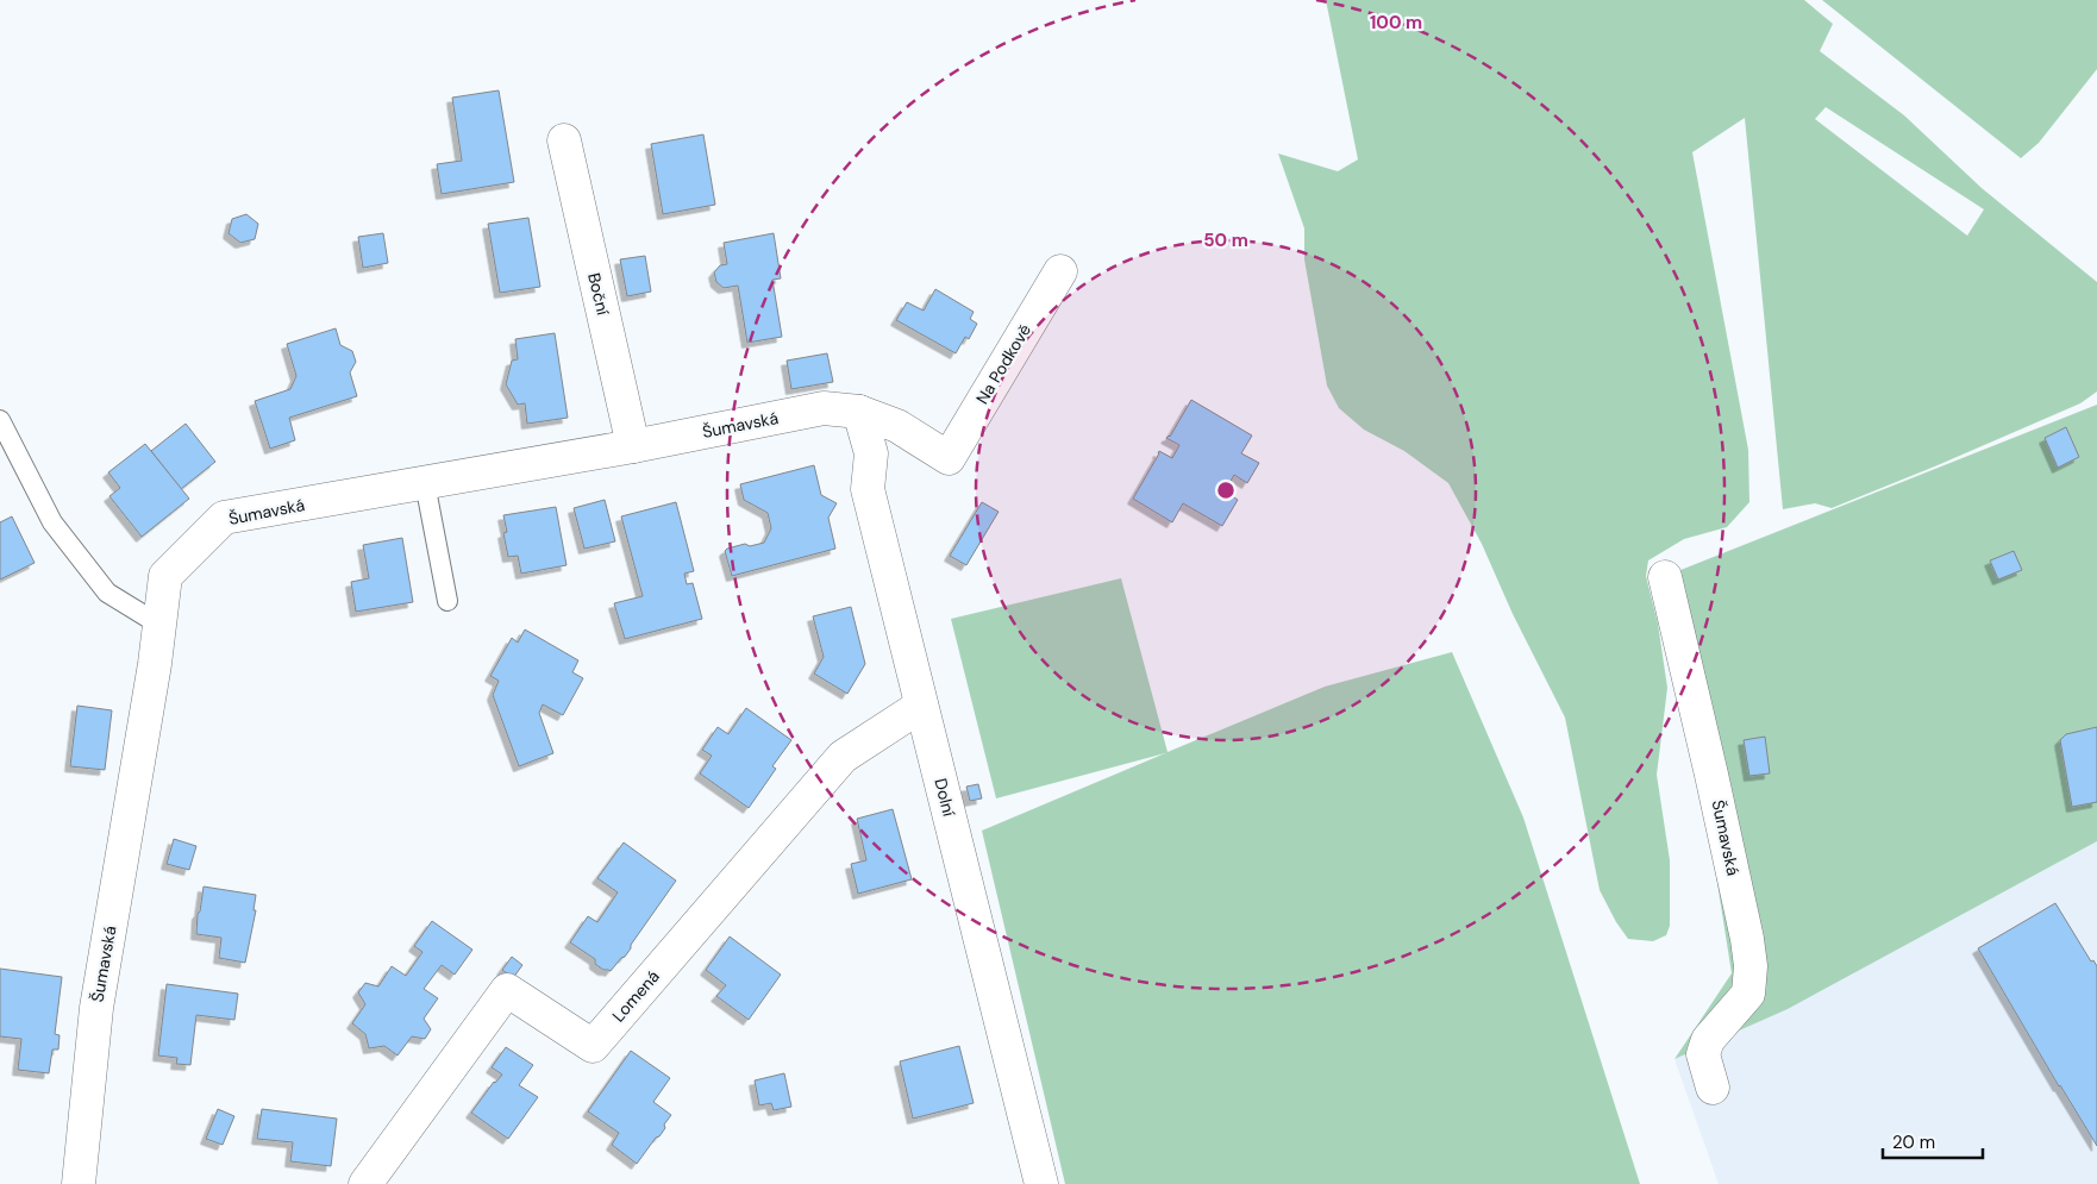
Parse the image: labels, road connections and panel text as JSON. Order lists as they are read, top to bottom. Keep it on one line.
{"streets":{"street":["Boční","Na Podkově","Šumavská","Dolní","Lomená"]},"crossings":[["Boční","Šumavská"],["Na Podkově","Šumavská"],["Šumavská","Dolní"],["Dolní","Lomená"]],"scale_bar":"20 m","rings":["100 m","50 m"]}
